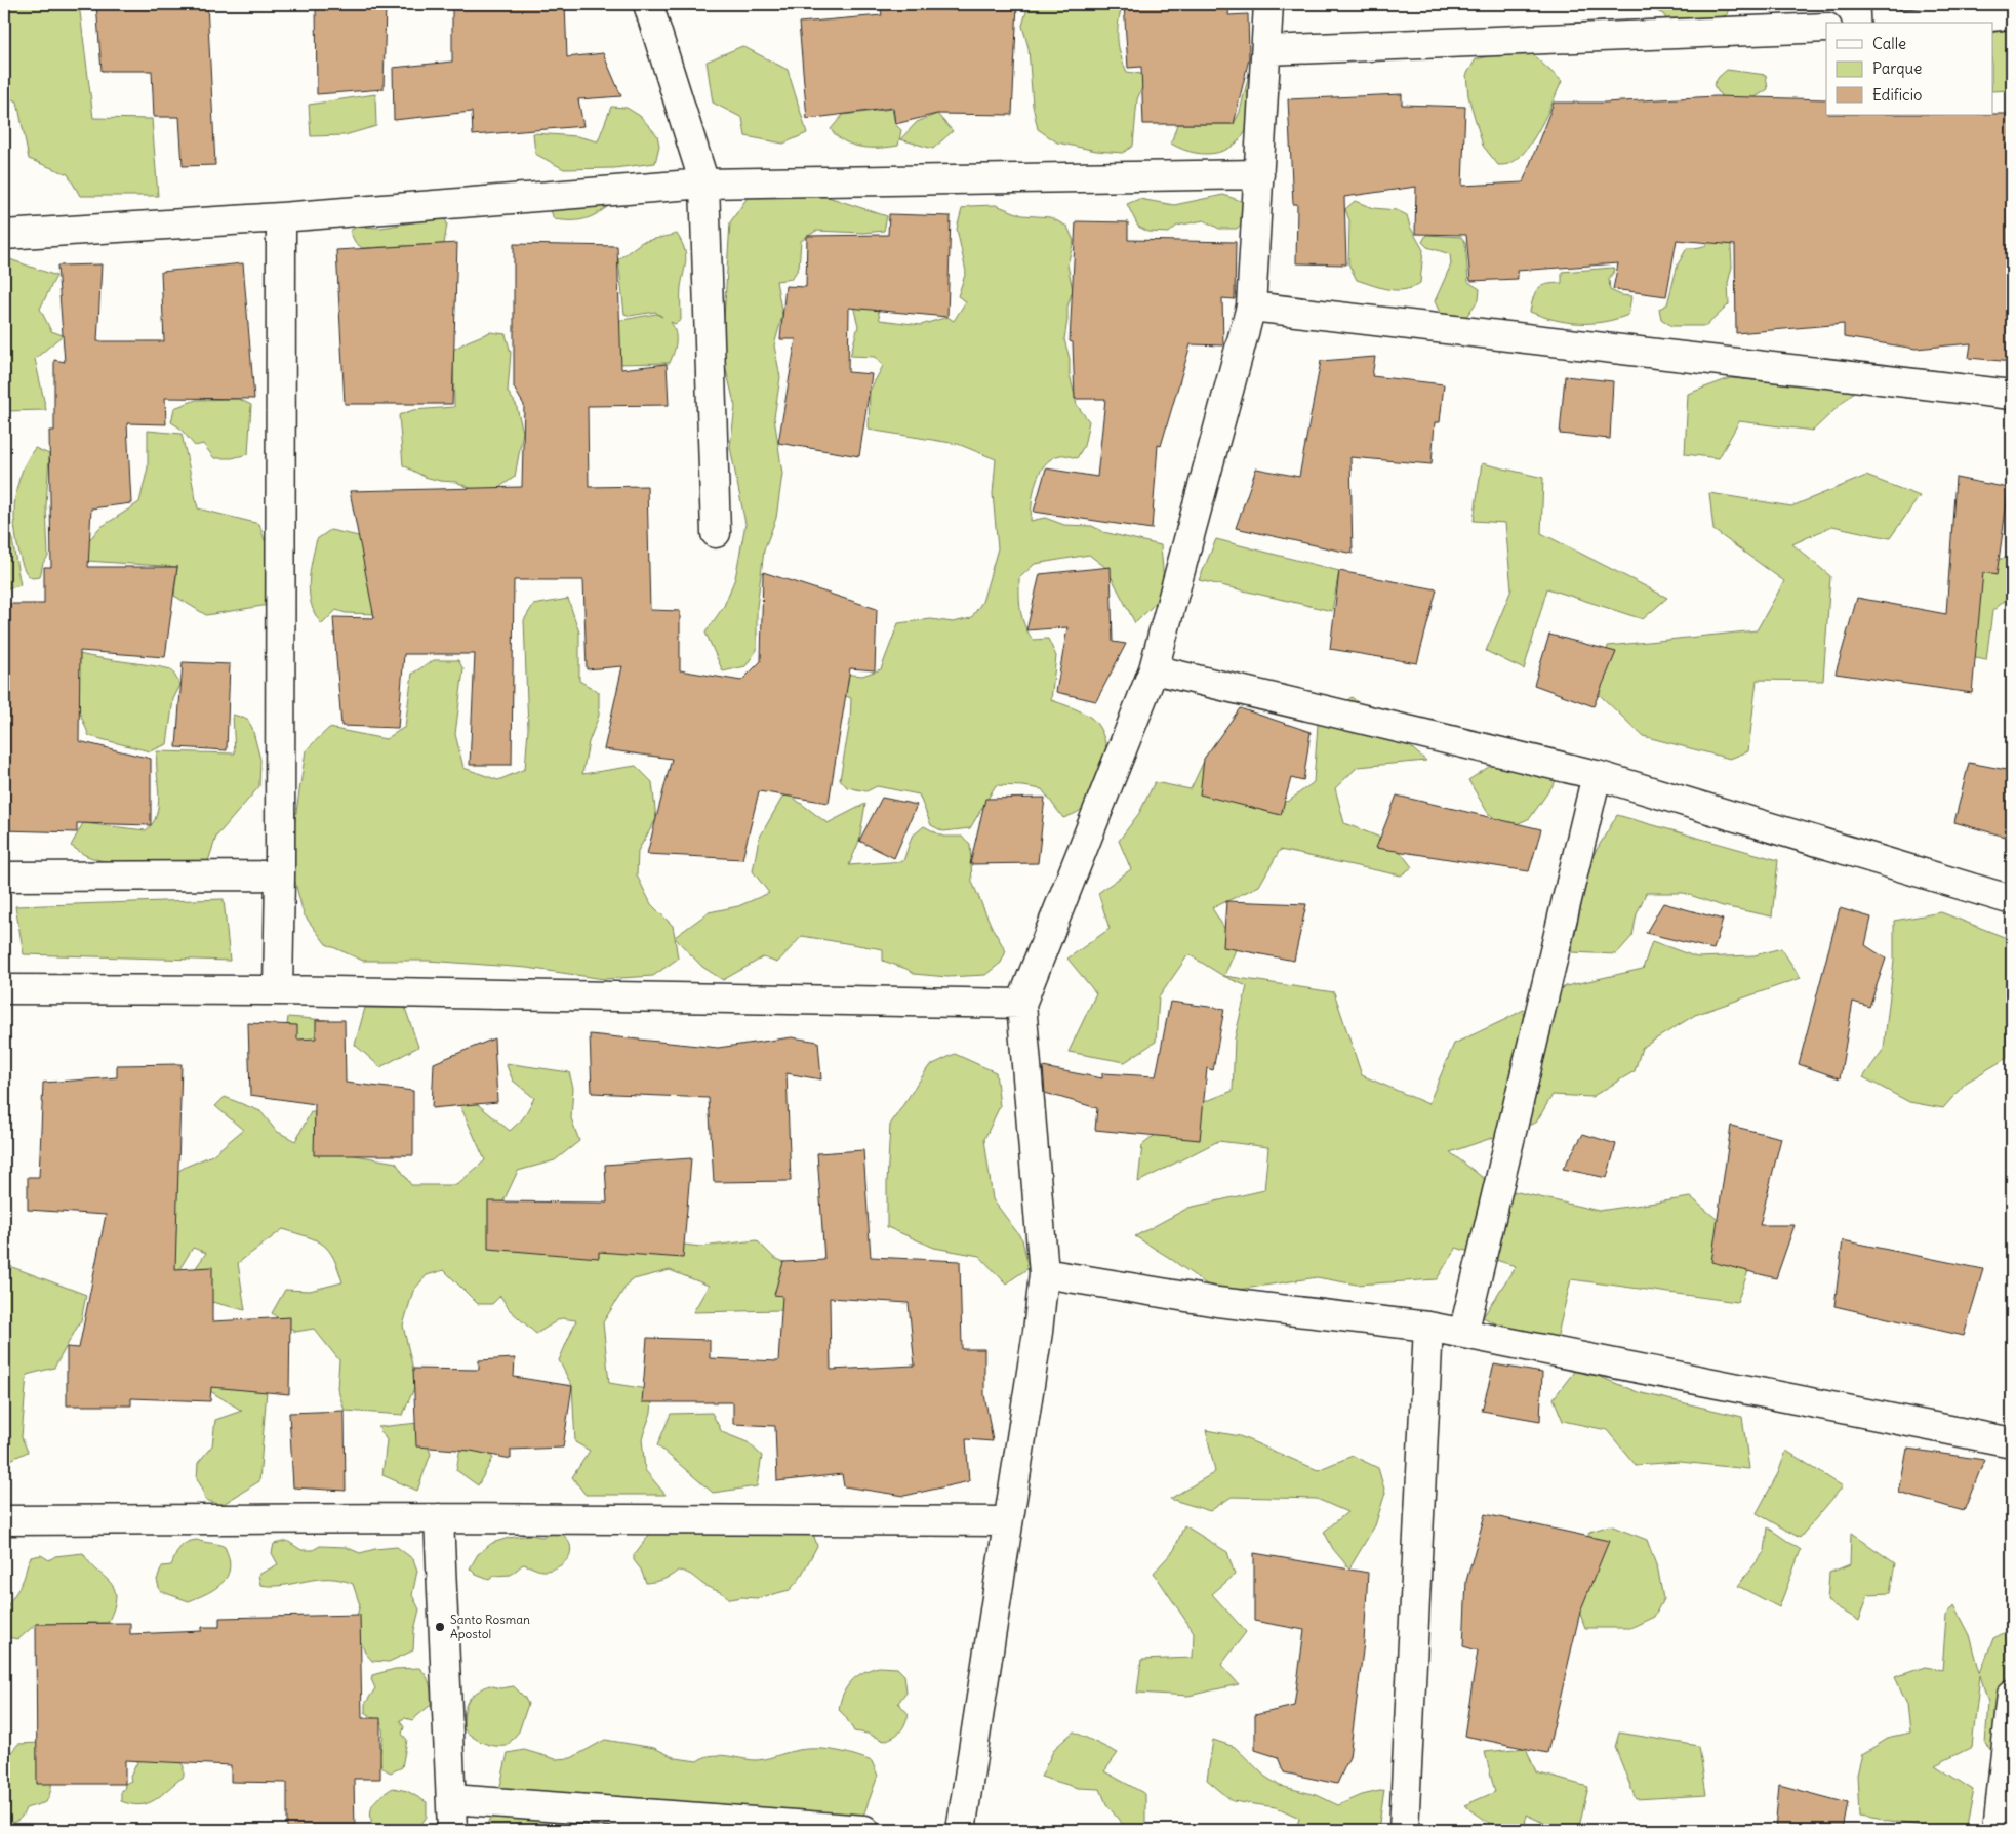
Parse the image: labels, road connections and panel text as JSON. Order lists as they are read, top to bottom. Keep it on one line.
{"places":["Santo Rosman Apostol"],"legend":["Calle","Parque","Edificio"]}
